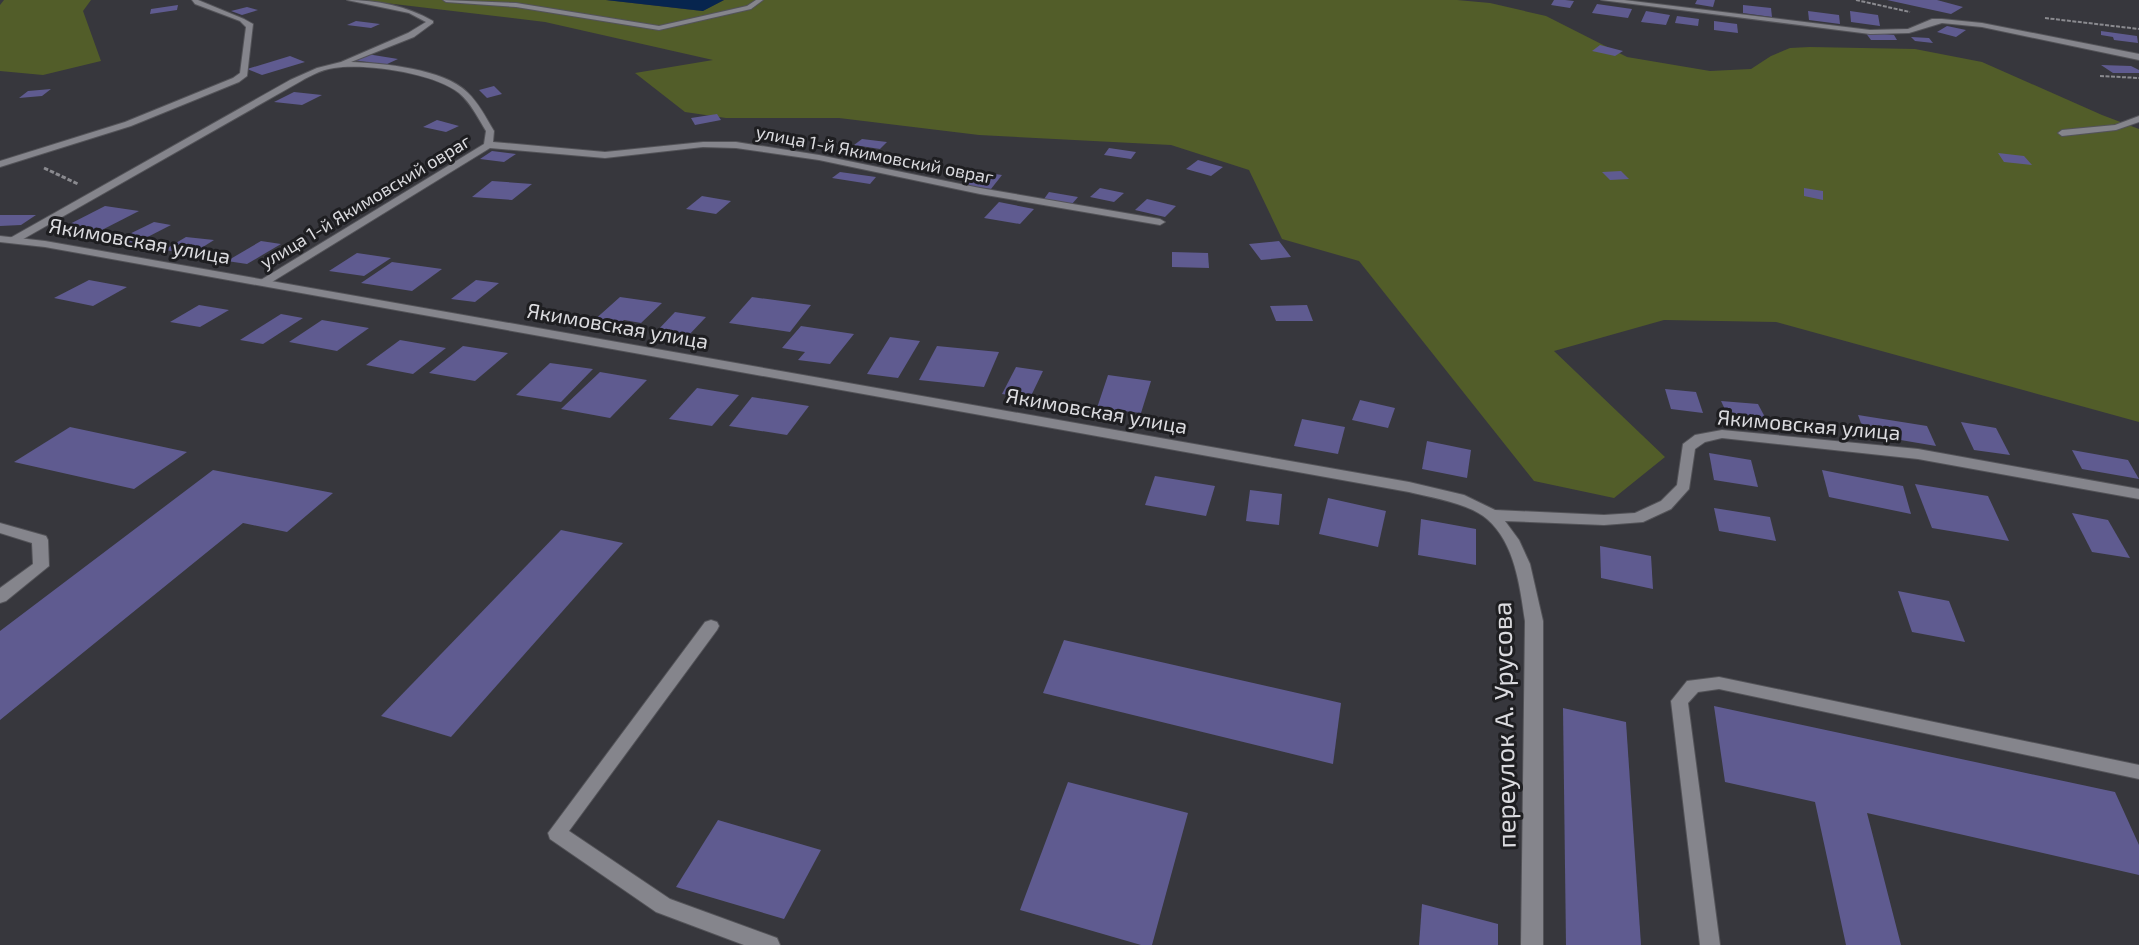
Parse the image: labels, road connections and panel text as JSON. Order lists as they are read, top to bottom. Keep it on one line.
{"streets":{"street":["Якимовская улица","переулок А. Урусова"],"lane":["улица 1-й Якимовский овраг"]},"crossings":[["улица 1-й Якимовский овраг","Якимовская улица"],["Якимовская улица","переулок А. Урусова"]]}
